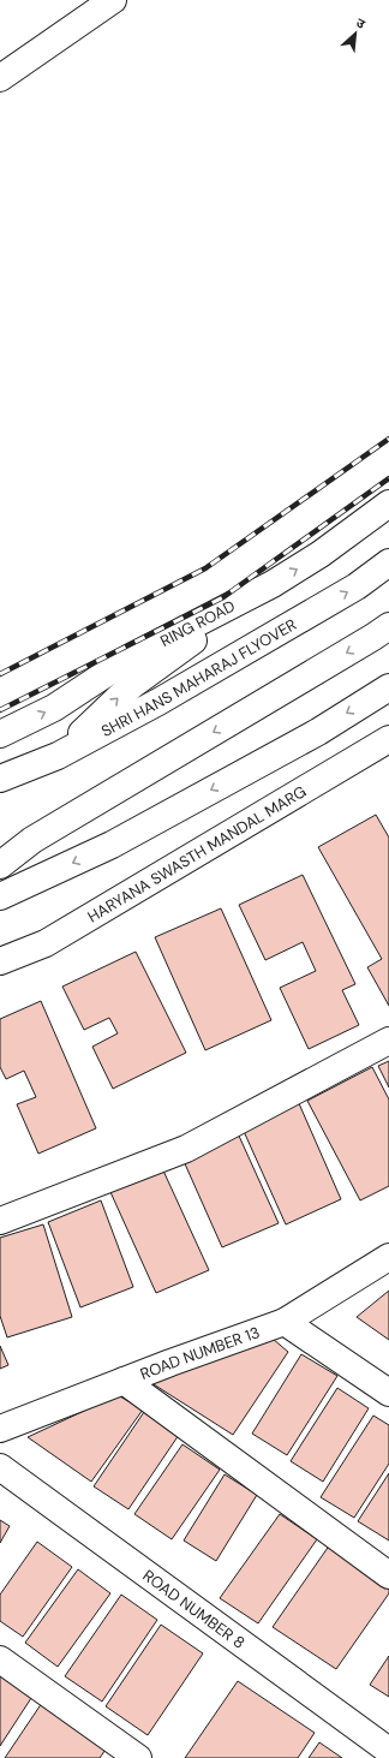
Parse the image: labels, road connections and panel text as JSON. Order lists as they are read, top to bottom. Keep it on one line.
{"streets":{"street":["RING ROAD","SHRI HANS MAHARAJ FLYOVER","HARYANA SWASTH MANDAL MARG","ROAD NUMBER 13","ROAD NUMBER 8"]},"north":"top right"}
